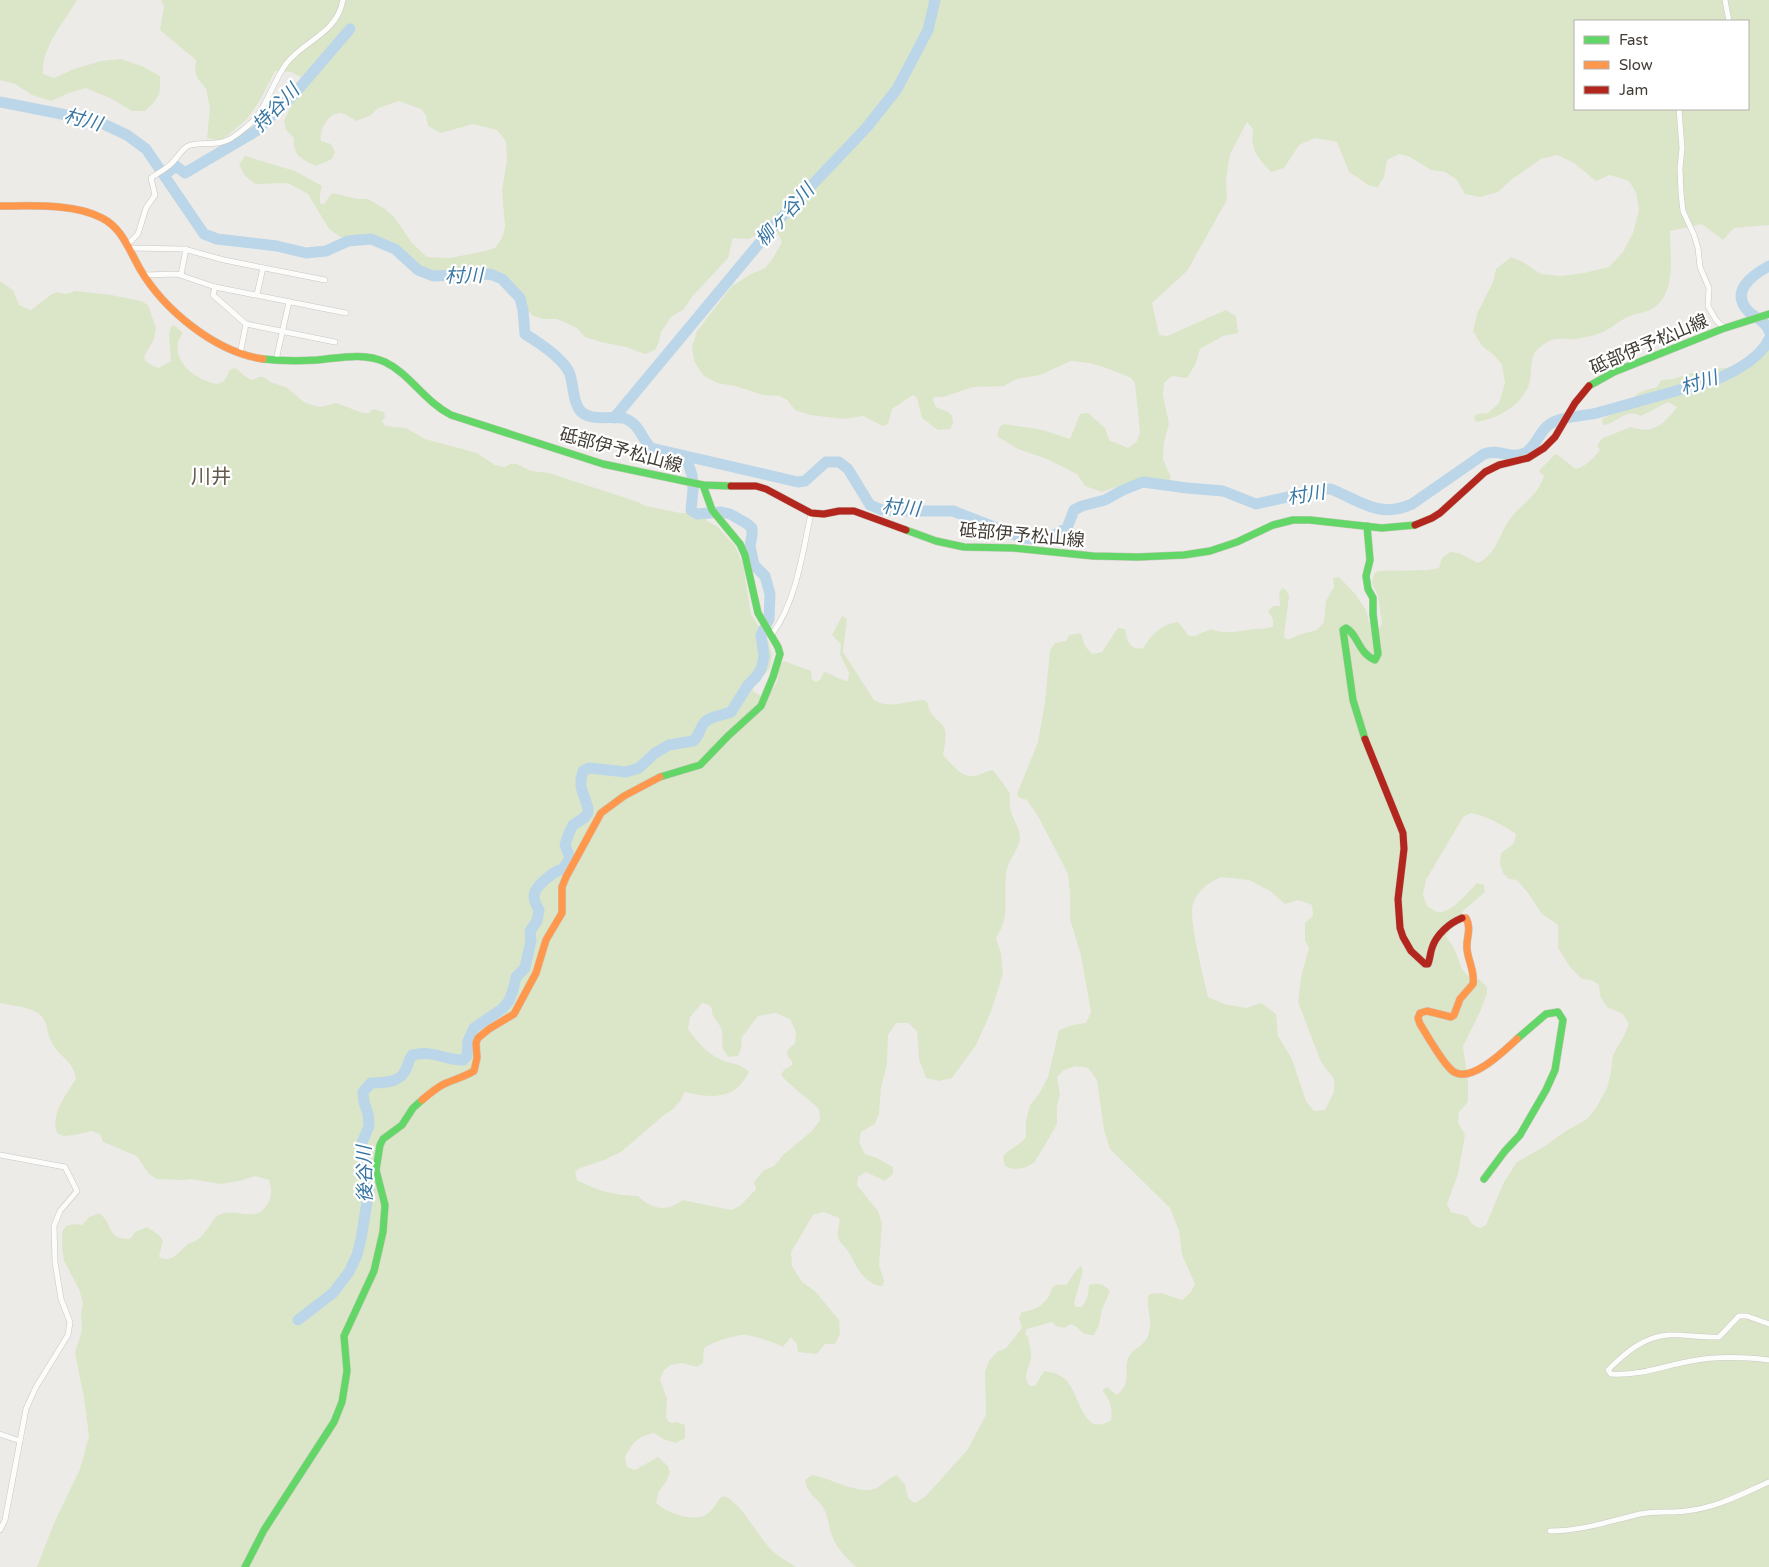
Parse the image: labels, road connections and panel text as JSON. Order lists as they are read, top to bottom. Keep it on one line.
{"streets":{"street":["砥部伊予松山線"]},"districts":["川井"],"water":["持谷川","村川","柳ヶ谷川","後谷川"],"legend":["Fast","Slow","Jam"]}
